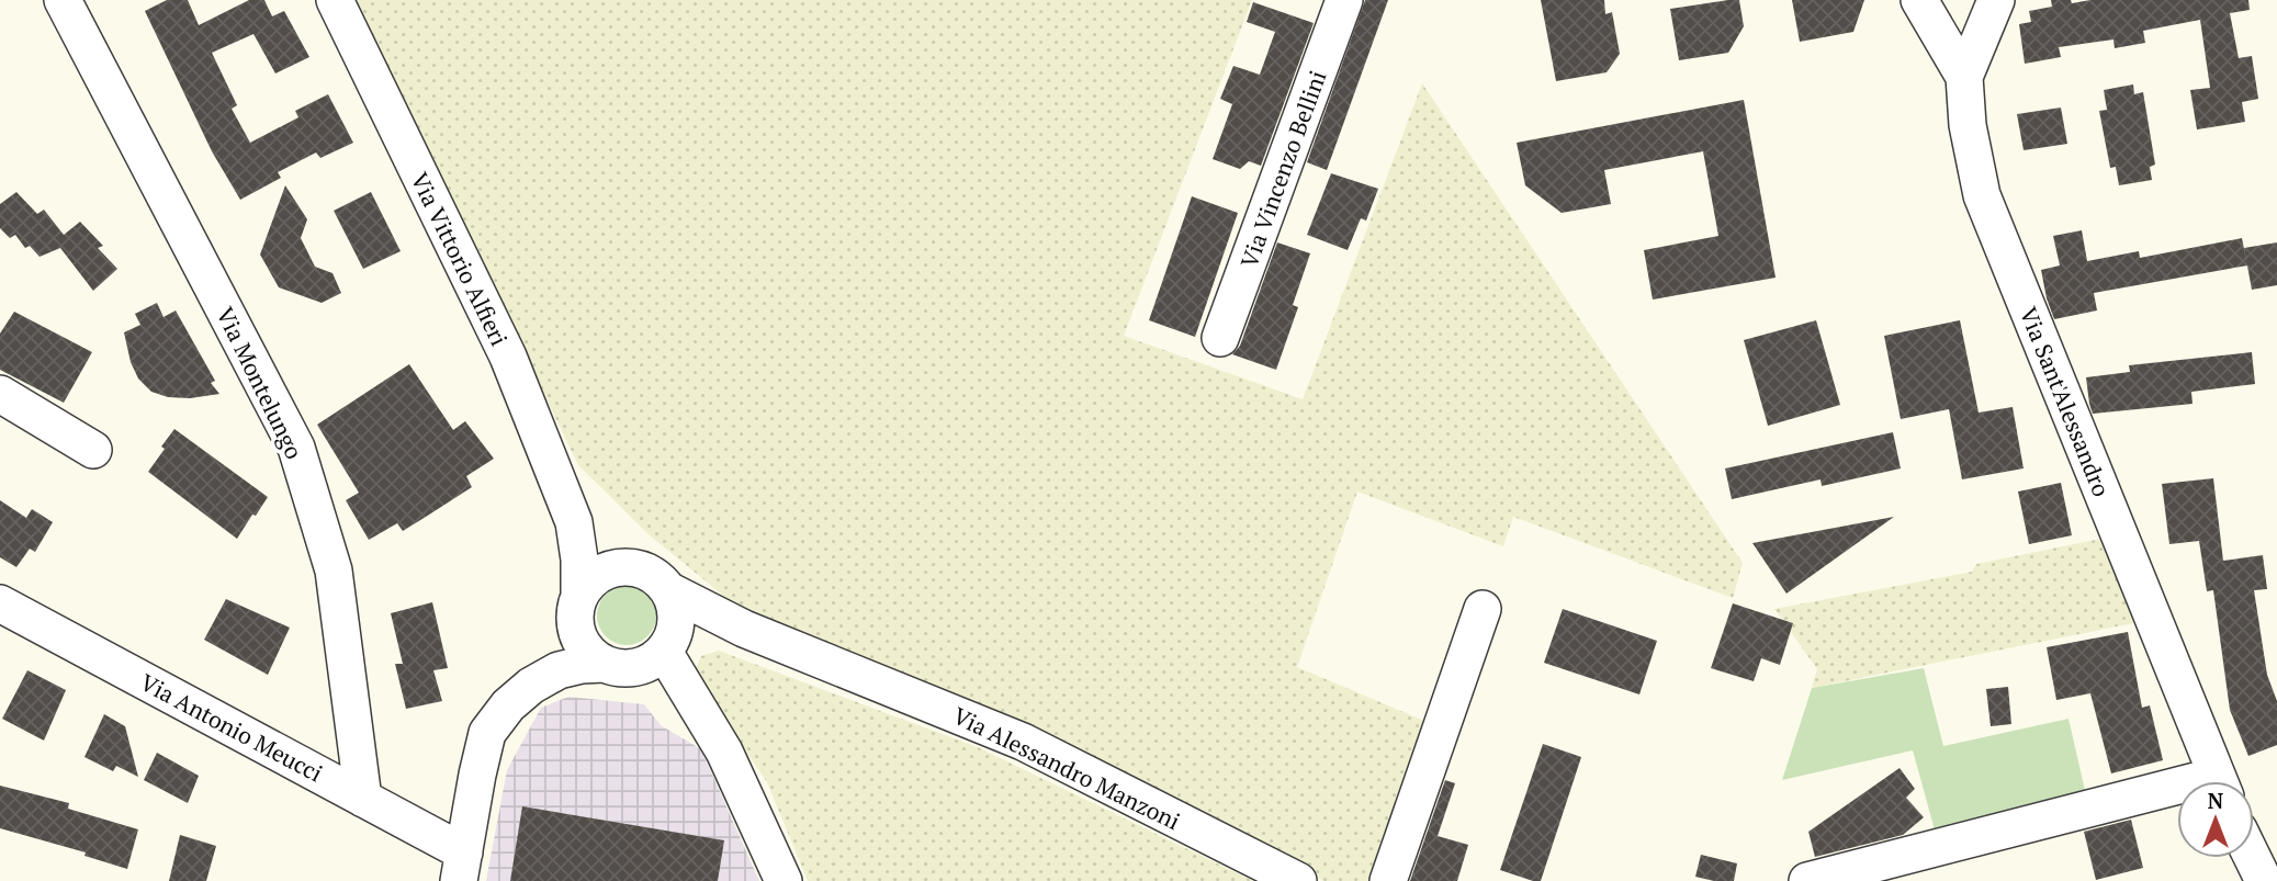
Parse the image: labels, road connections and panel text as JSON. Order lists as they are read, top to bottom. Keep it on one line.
{"streets":{"street":["Via Vincenzo Bellini","Via Vittorio Alfieri","Via Montelungo","Via Sant'Alessandro","Via Antonio Meucci","Via Alessandro Manzoni"]},"crossings":[["Via Vittorio Alfieri","Via Alessandro Manzoni"],["Via Montelungo","Via Antonio Meucci"]],"north":"top"}
